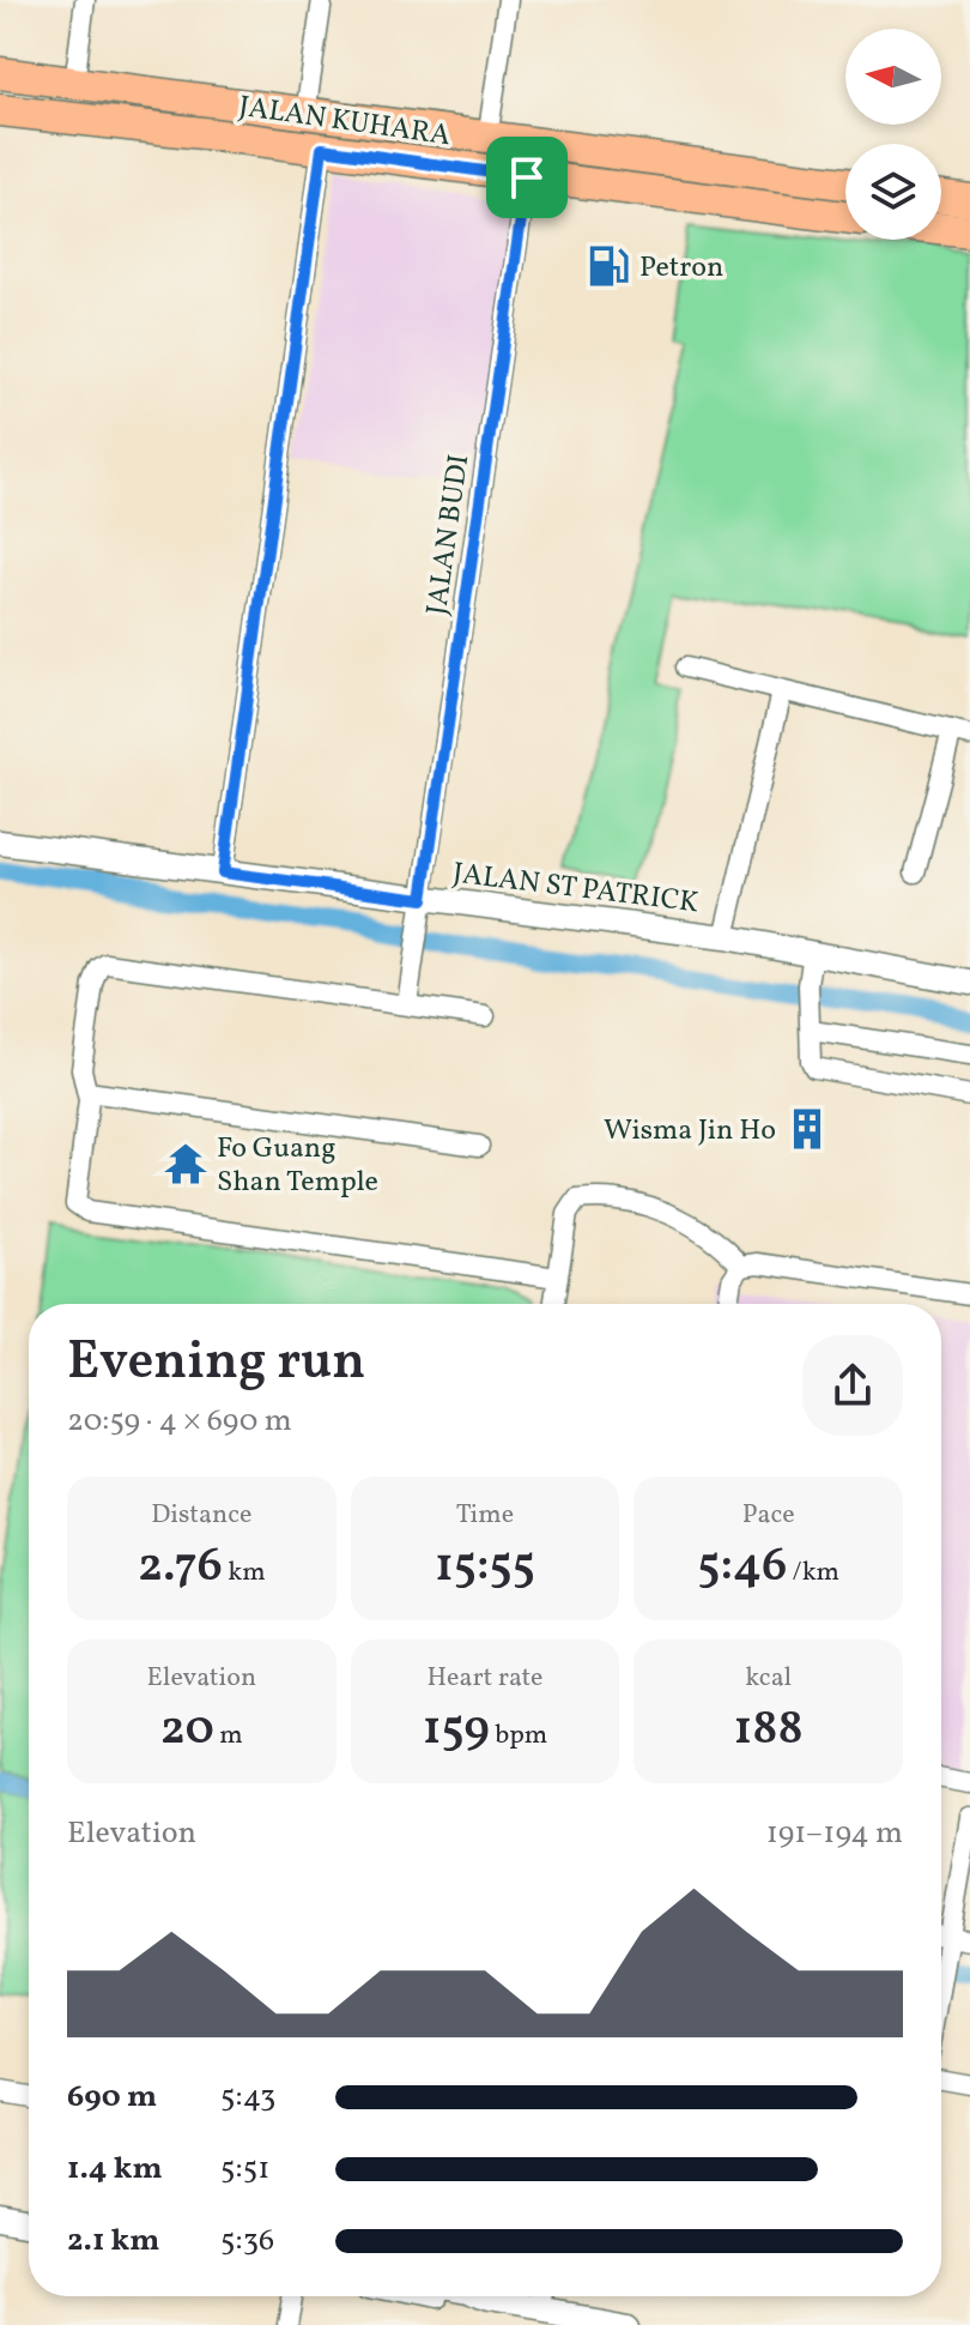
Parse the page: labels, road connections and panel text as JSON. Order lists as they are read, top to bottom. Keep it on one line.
{"streets":{"main road":["JALAN KUHARA"],"street":["JALAN BUDI","JALAN ST PATRICK"]},"crossings":[["JALAN KUHARA","JALAN BUDI"],["JALAN BUDI","JALAN ST PATRICK"]],"places":{"fuel station":["Petron"],"building":["Wisma Jin Ho"],"temple":["Fo Guang Shan Temple"]},"north":"left","page":{"heading":["Evening run","20:59 · 4 × 690 m"],"stats":[["Distance","2.76 km"],["Time","15:55"],["Pace","5:46 /km"],["Elevation","20 m"],["Heart rate","159 bpm"],["kcal","188"]],"chart":["Elevation","191–194 m"],"list":[{"name":"690 m","note":"5:43"},{"name":"1.4 km","note":"5:51"},{"name":"2.1 km","note":"5:36"}]}}
